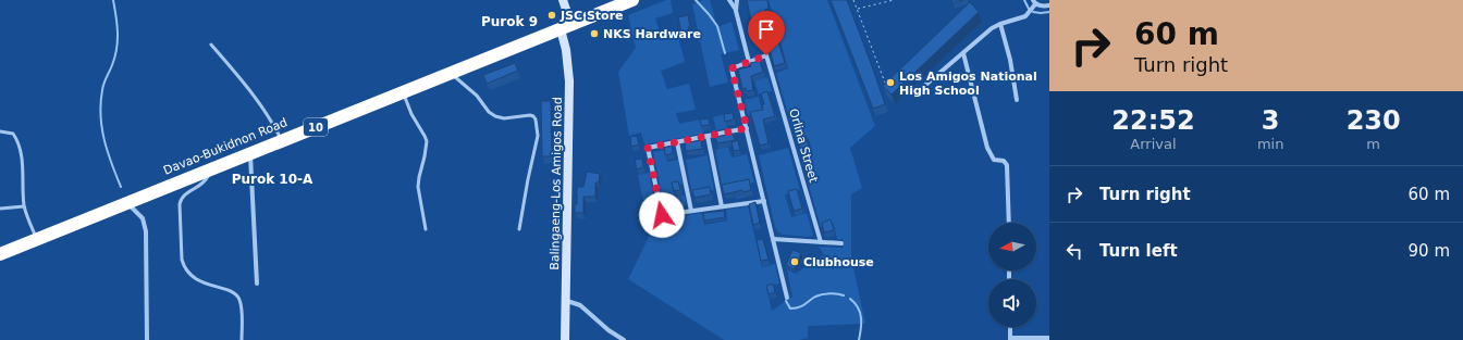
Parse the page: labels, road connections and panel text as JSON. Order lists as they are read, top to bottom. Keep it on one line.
{"streets":{"highway":["10","Davao-Bukidnon Road"],"street":["Orlina Street","Balingaeng-Los Amigos Road"]},"crossings":[["Davao-Bukidnon Road","Balingaeng-Los Amigos Road"]],"districts":["Purok 9","Purok 10-A"],"places":["JSC Store","NKS Hardware","Los Amigos National High School","Clubhouse"],"north":"left","page":{"turn":["60 m","Turn right"],"eta":["22:52","Arrival","3","min","230","m"],"list":[{"name":"Turn right","value":"60 m"},{"name":"Turn left","value":"90 m"}]}}
